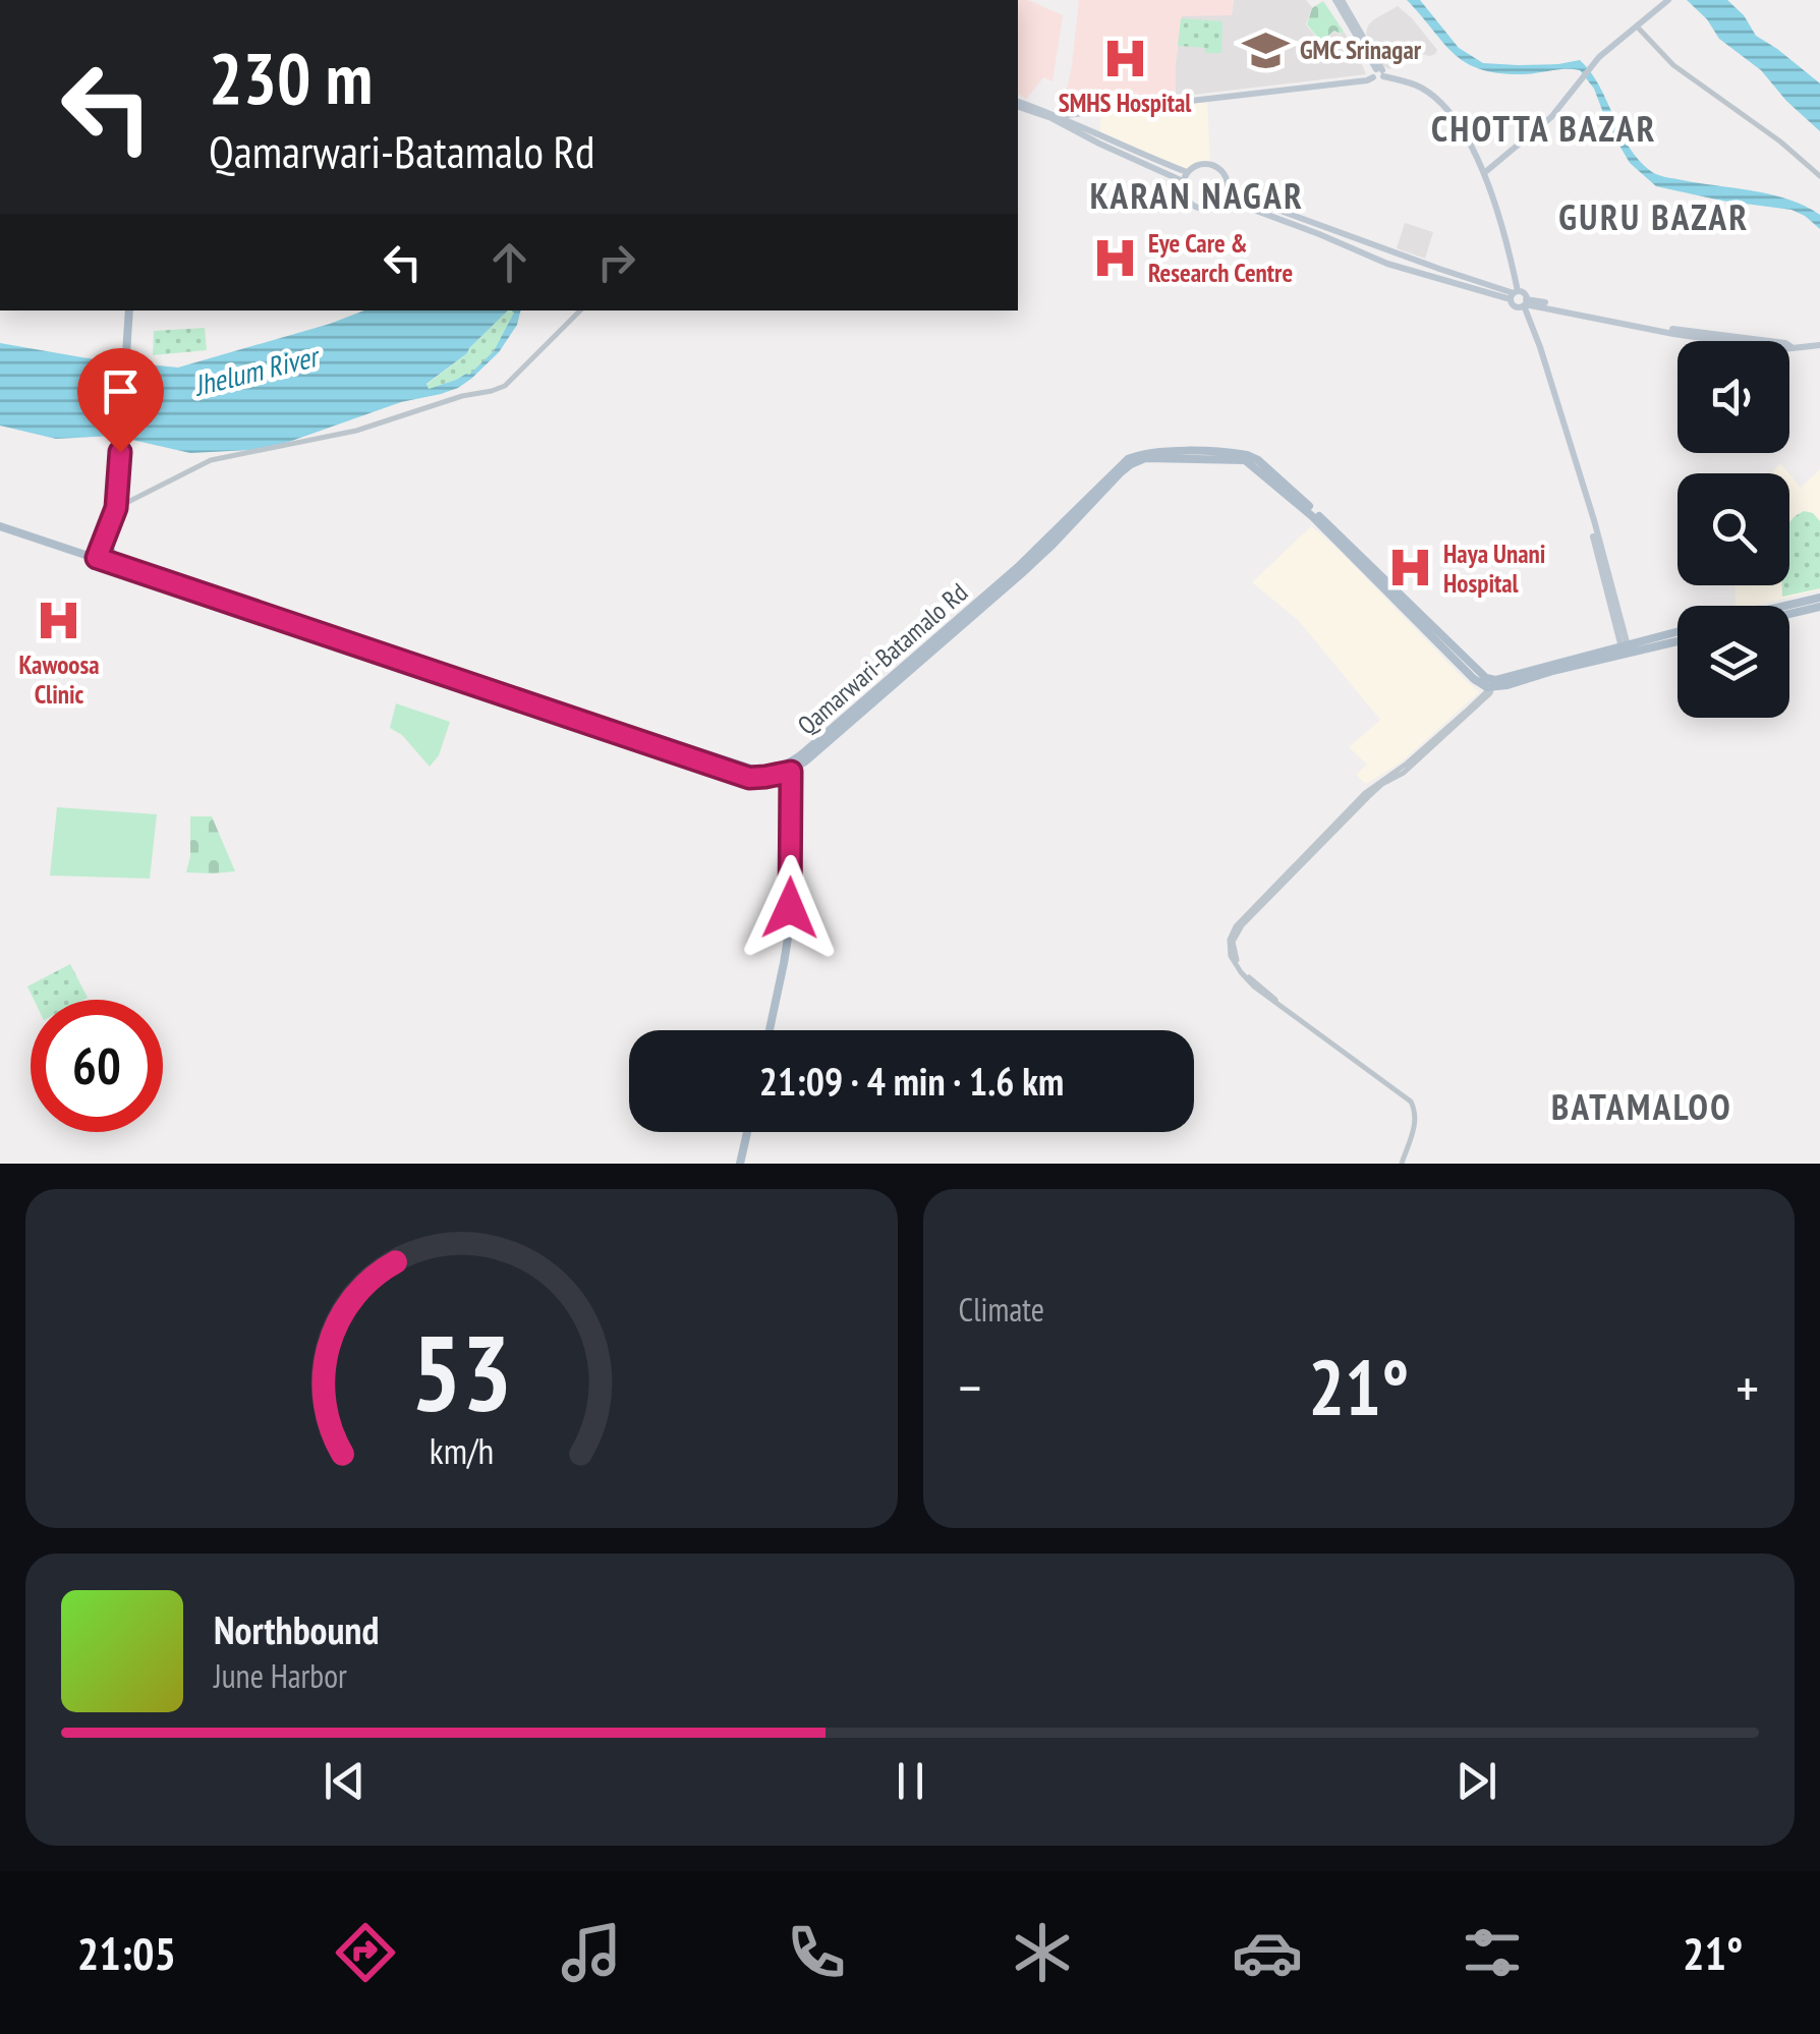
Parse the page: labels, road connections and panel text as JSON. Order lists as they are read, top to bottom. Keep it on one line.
{"streets":{"main road":["Qamarwari-Batamalo Rd"]},"districts":["CHOTTA BAZAR","KARAN NAGAR","GURU BAZAR","BATAMALOO"],"water":["Jhelum River"],"places":{"school or university":["GMC Srinagar"],"hospital":["SMHS Hospital","Eye Care & Research Centre","Haya Unani Hospital","Kawoosa Clinic"]},"page":{"turn":["230 m","Qamarwari-Batamalo Rd"],"limit":"60","trip":"21:09 · 4 min · 1.6 km","tile":"Climate","heat":["−","21°","+"],"song":["Northbound","June Harbor"],"tabs":["21:05","21°"],"gauge":["53","km/h"]}}
